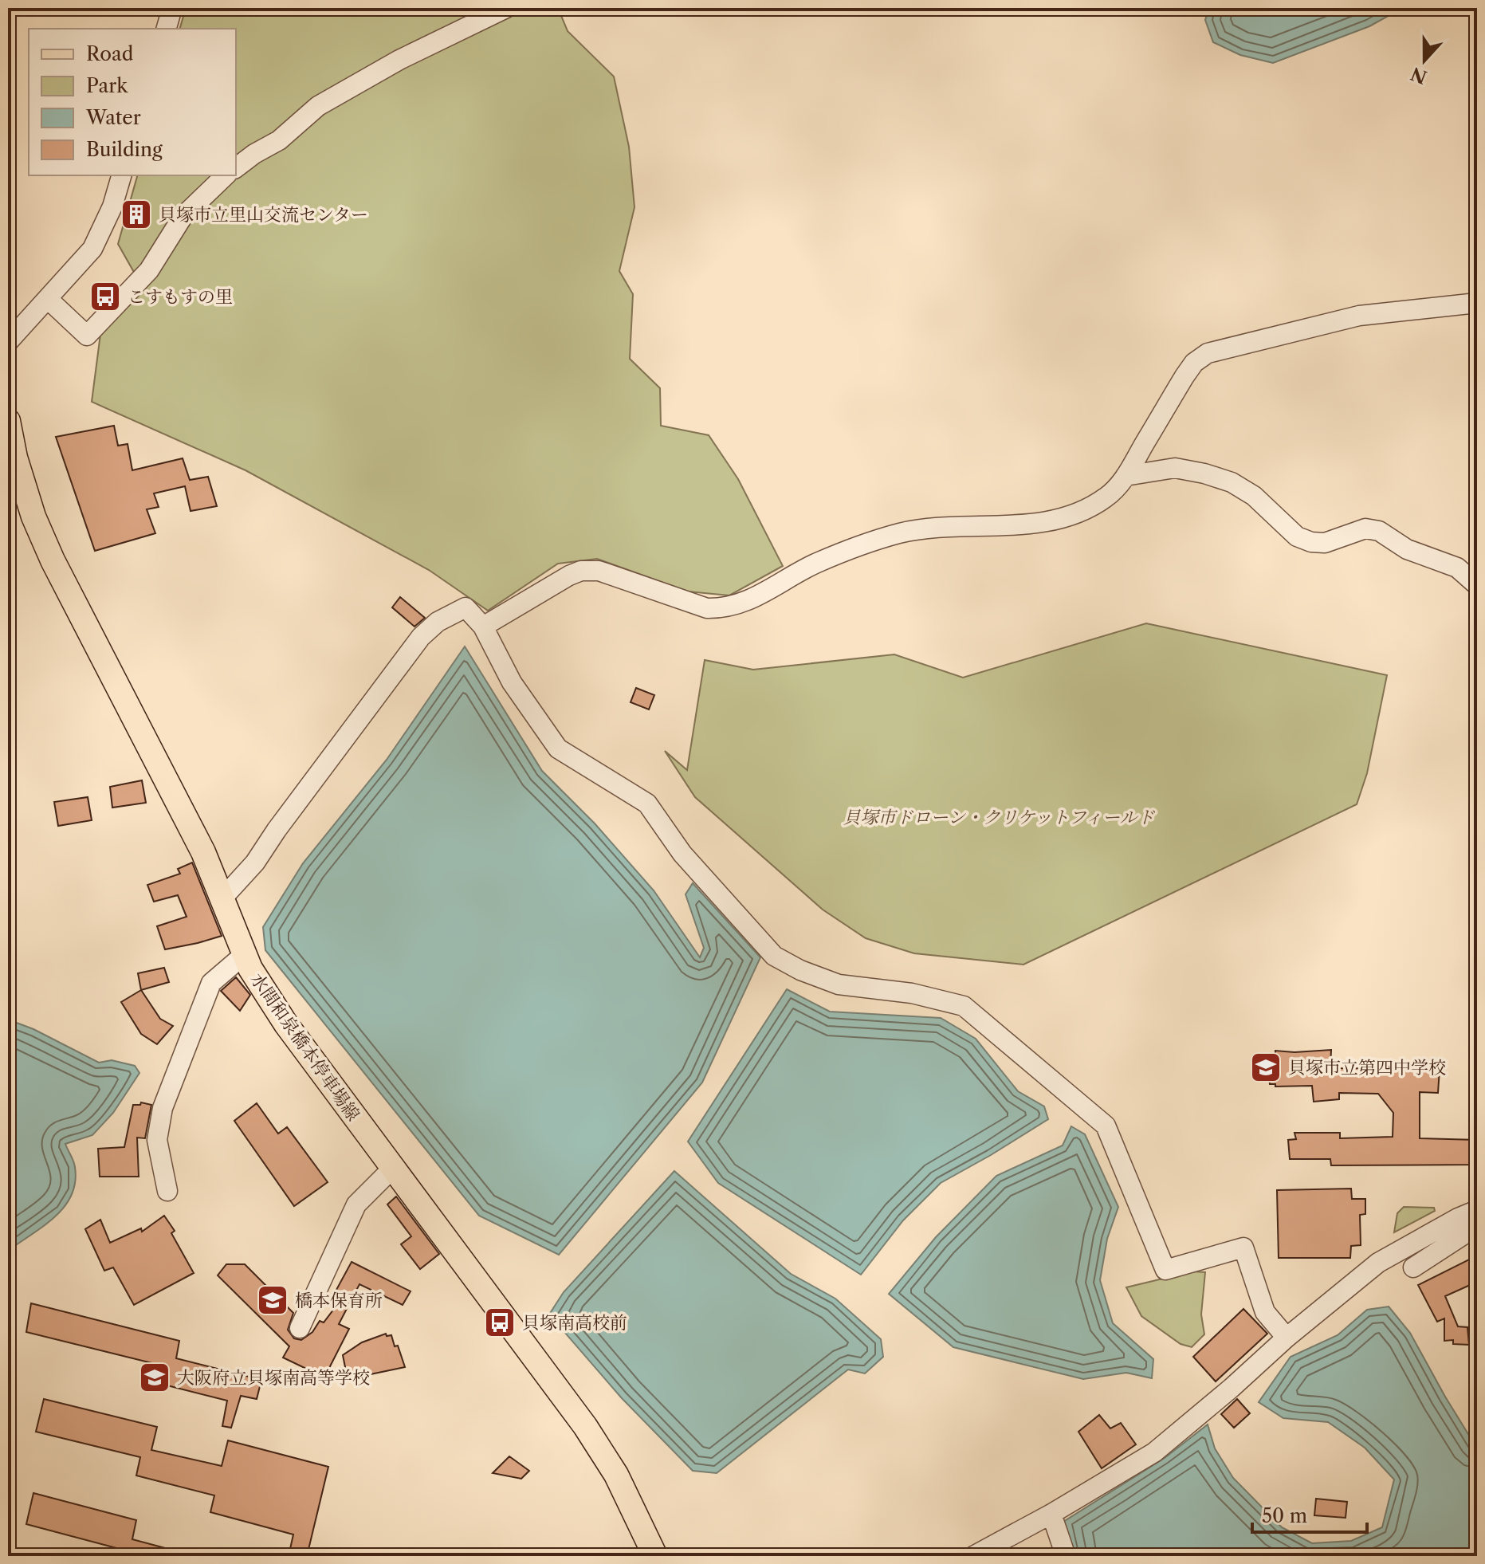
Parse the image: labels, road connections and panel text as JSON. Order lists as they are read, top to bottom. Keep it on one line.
{"streets":{"main road":["水間和泉橋本停車場線"]},"parks":["貝塚市ドローン・クリケットフィールド"],"places":{"building":["貝塚市立里山交流センター"],"bus stop":["こすもすの里","貝塚南高校前"],"school or university":["貝塚市立第四中学校","橋本保育所","大阪府立貝塚南高等学校"]},"legend":["Road","Park","Water","Building"],"scale_bar":"50 m","north":"bottom"}
